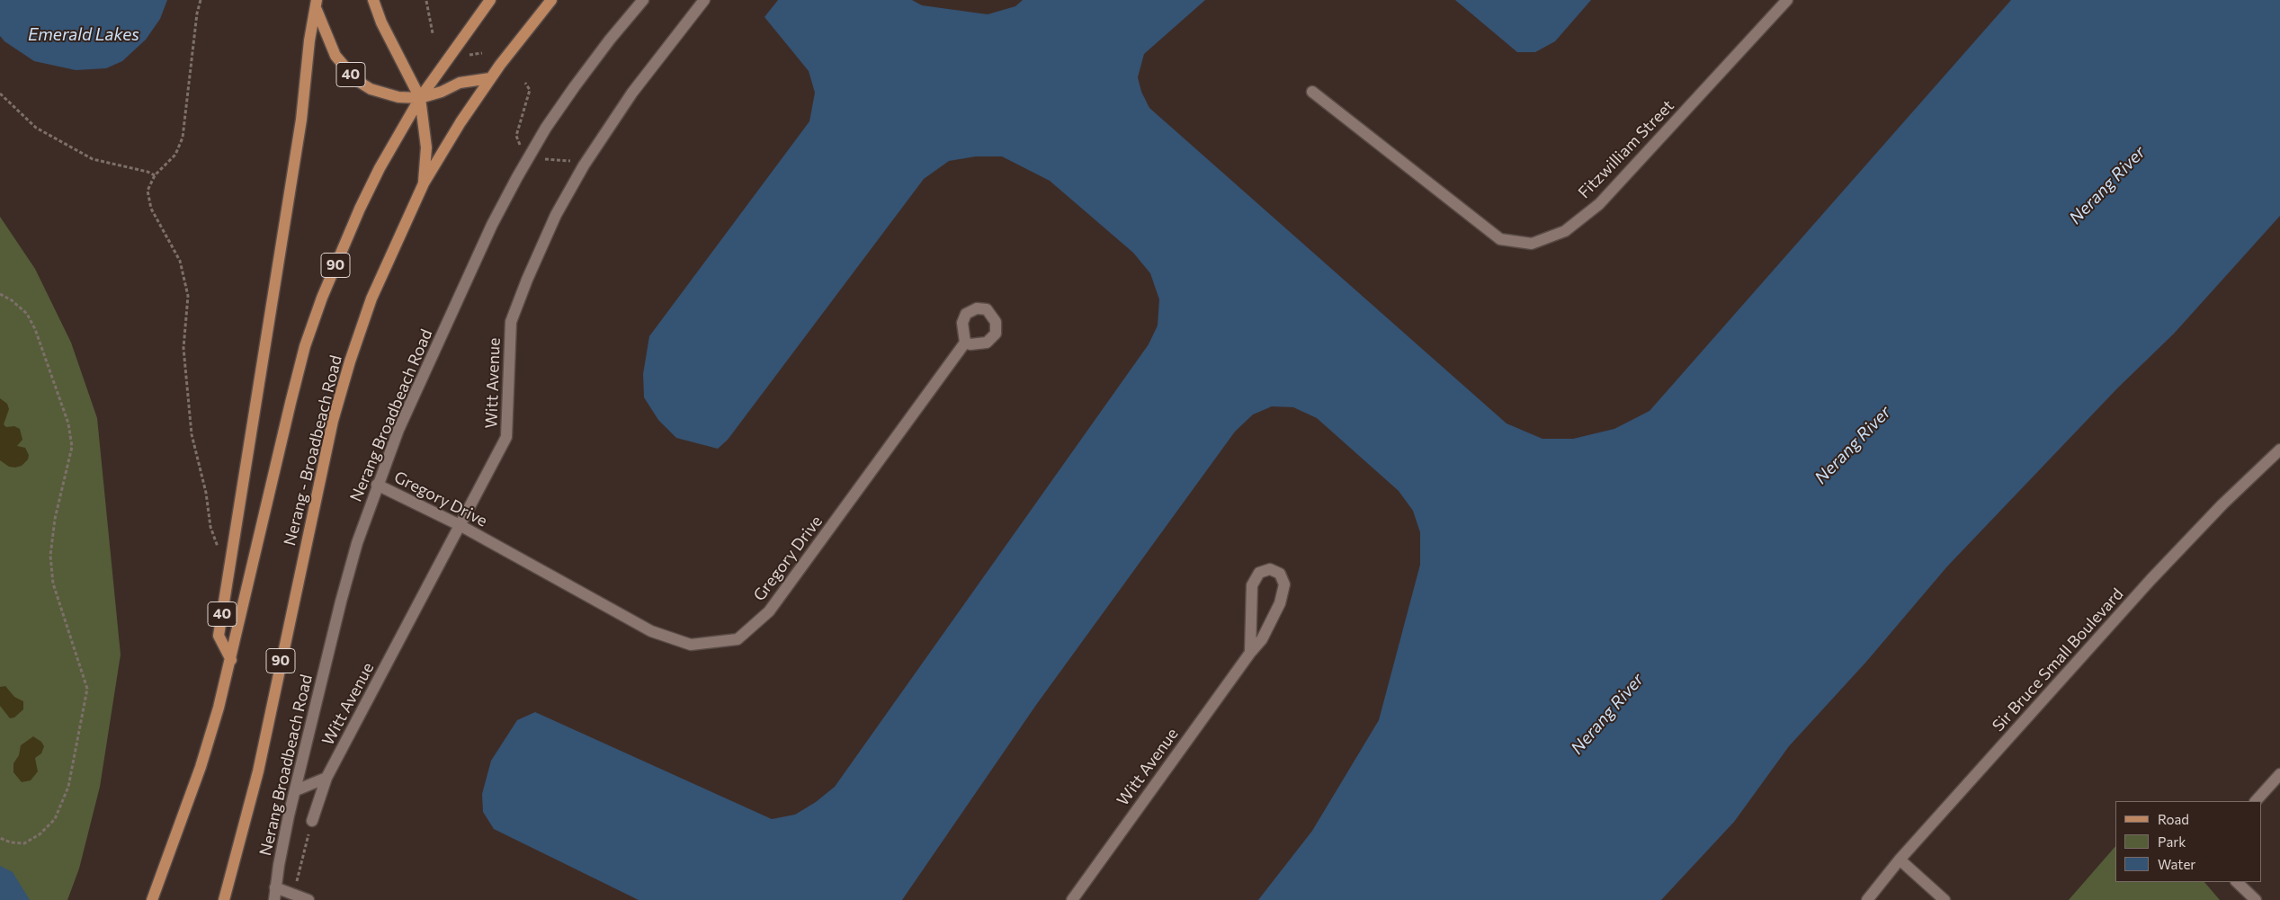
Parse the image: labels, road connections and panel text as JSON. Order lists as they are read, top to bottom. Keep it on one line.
{"streets":{"main road":["40","90","Nerang - Broadbeach Road"],"street":["Fitzwilliam Street","Witt Avenue","Nerang Broadbeach Road","Gregory Drive","Sir Bruce Small Boulevard"]},"crossings":[["40","Nerang - Broadbeach Road"],["Witt Avenue","Gregory Drive"],["Nerang Broadbeach Road","Gregory Drive"]],"water":["Emerald Lakes","Nerang River"],"legend":["Road","Park","Water"]}
